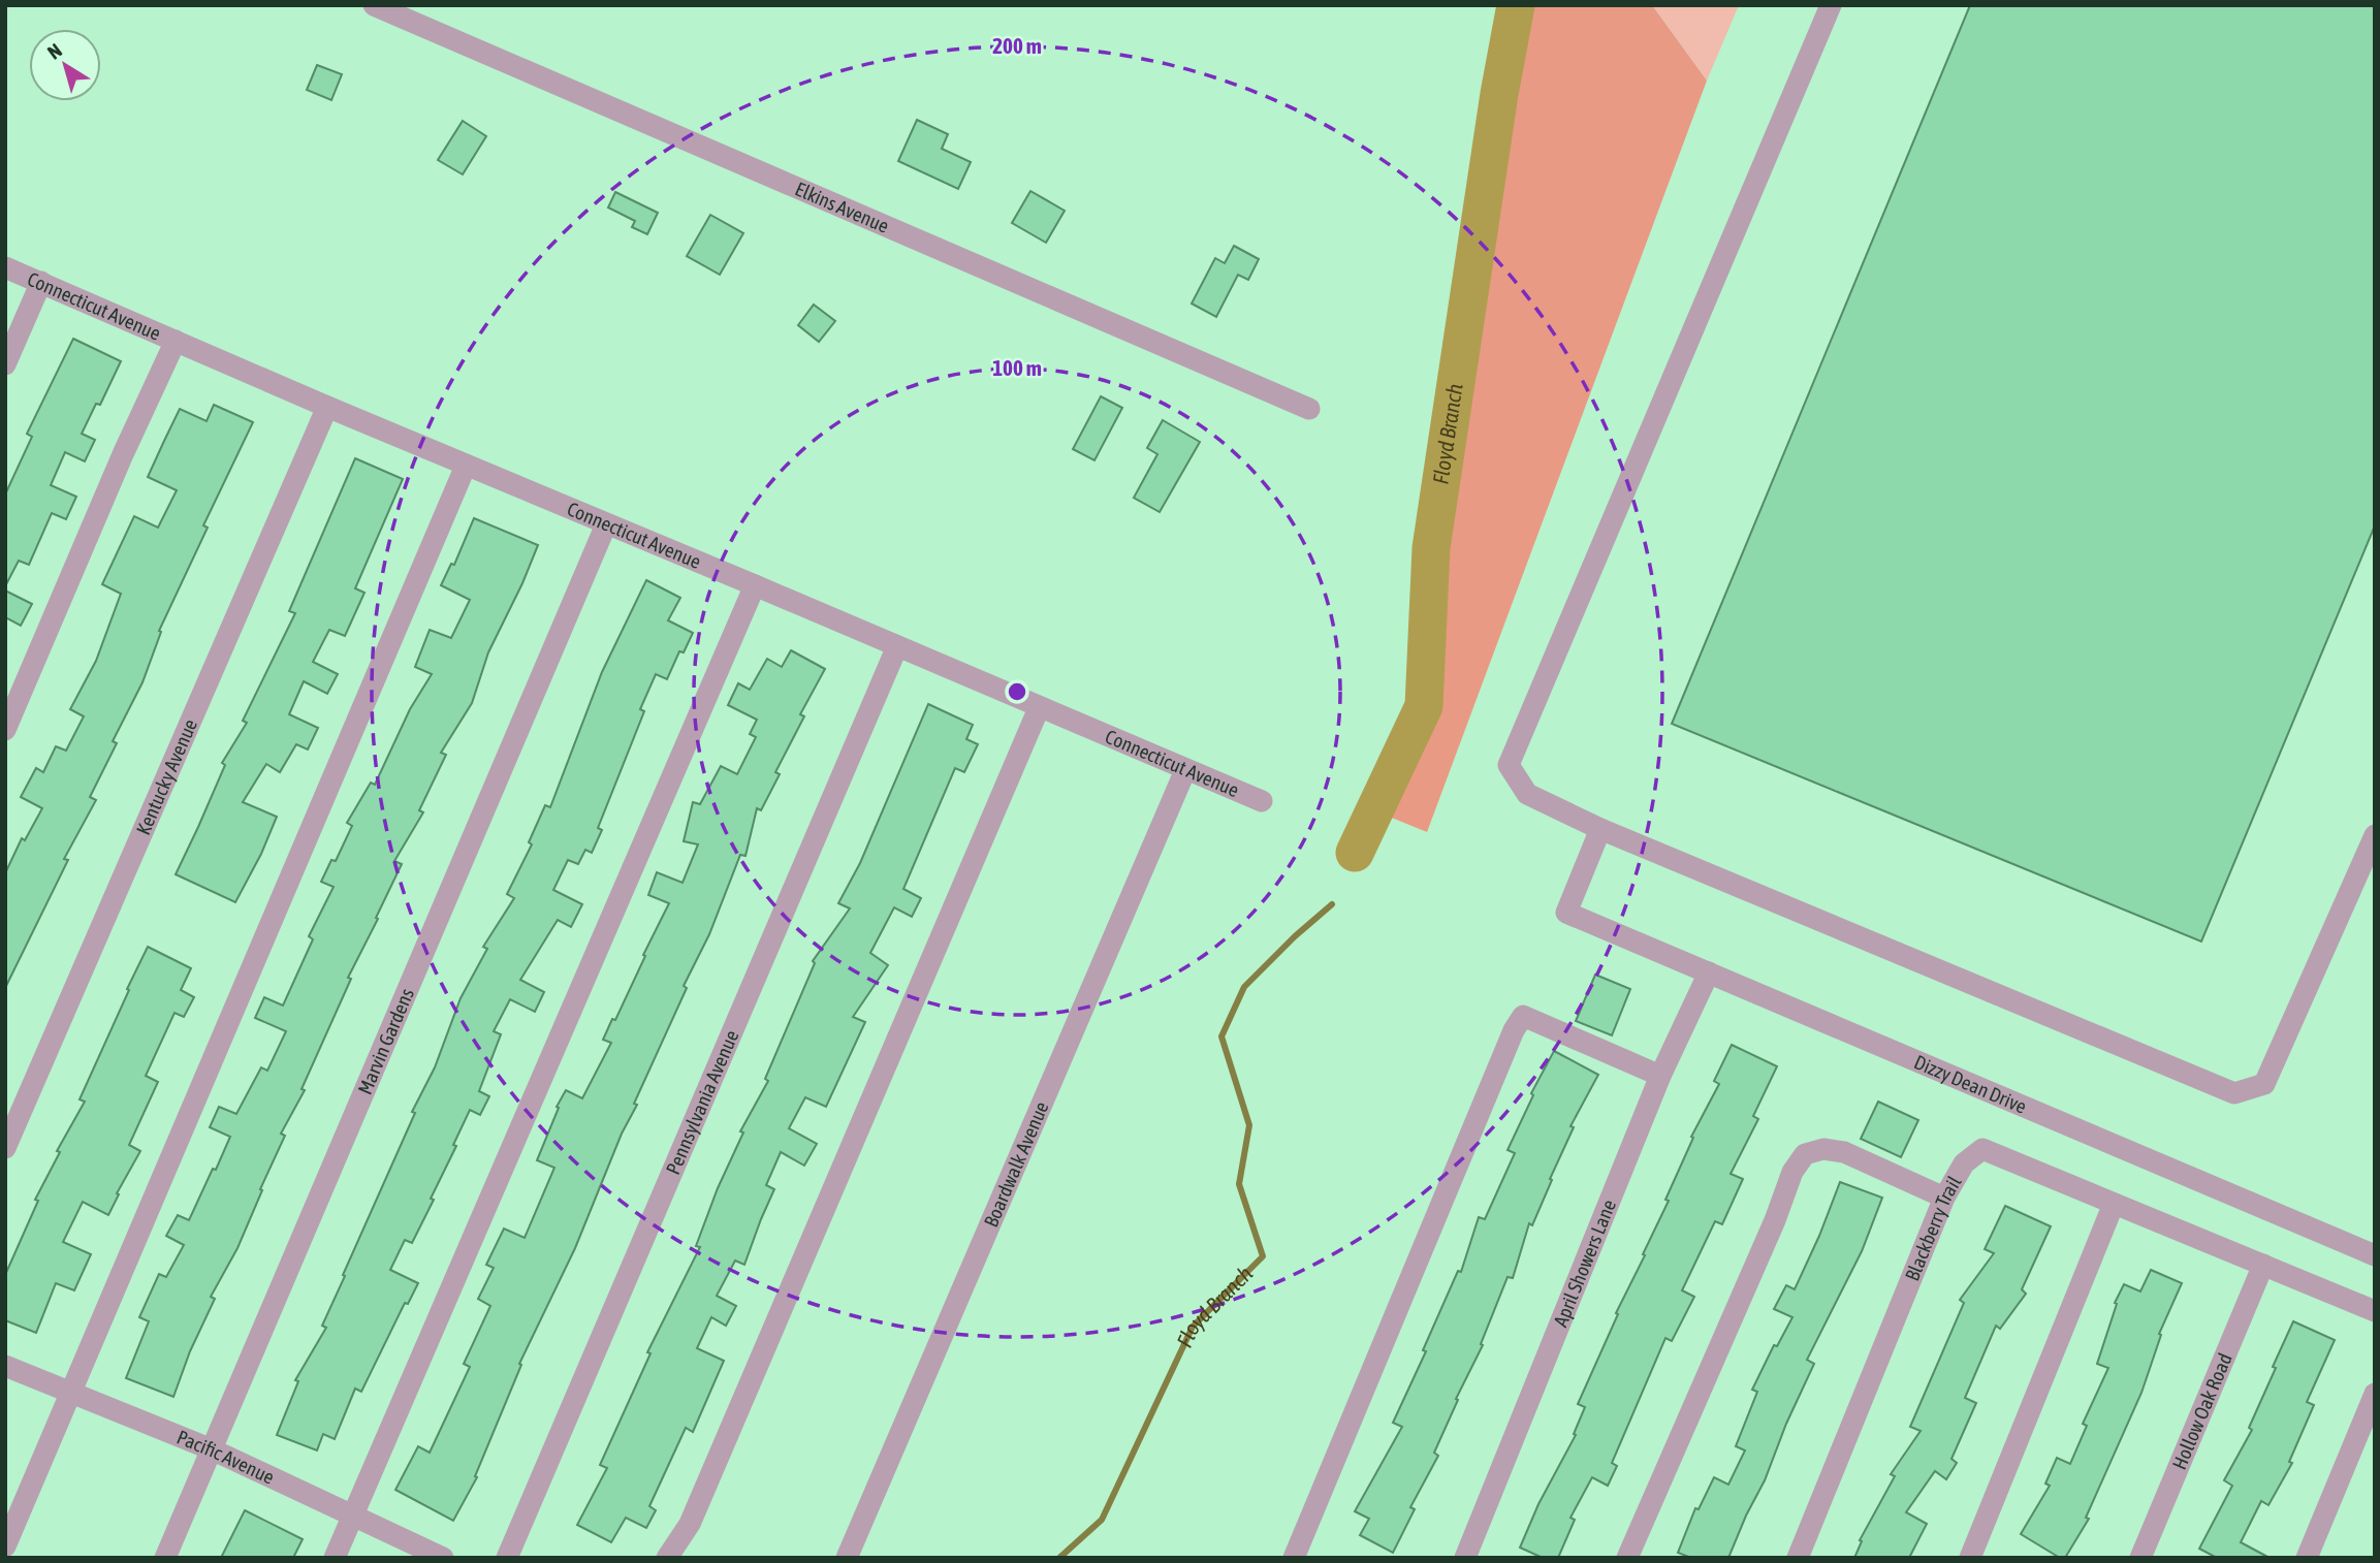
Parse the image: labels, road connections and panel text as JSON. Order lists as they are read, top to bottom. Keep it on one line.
{"streets":{"street":["Elkins Avenue","Connecticut Avenue","Kentucky Avenue","Marvin Gardens","Dizzy Dean Drive","Pennsylvania Avenue","Boardwalk Avenue","Blackberry Trail","April Showers Lane","Hollow Oak Road","Pacific Avenue"]},"crossings":[["Connecticut Avenue","Kentucky Avenue"],["Connecticut Avenue","Marvin Gardens"],["Connecticut Avenue","Pennsylvania Avenue"],["Connecticut Avenue","Boardwalk Avenue"],["Marvin Gardens","Pacific Avenue"],["Dizzy Dean Drive","April Showers Lane"],["Blackberry Trail","Hollow Oak Road"]],"water":["Floyd Branch"],"north":"top left","rings":["200 m","100 m"]}
